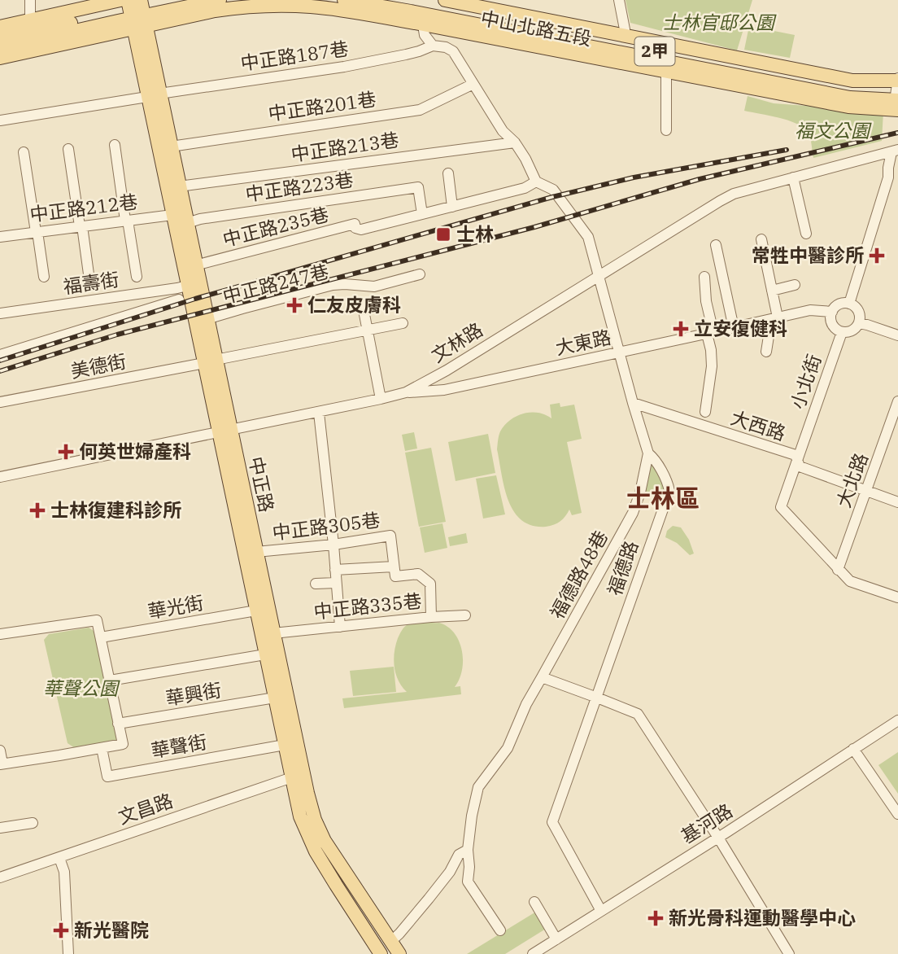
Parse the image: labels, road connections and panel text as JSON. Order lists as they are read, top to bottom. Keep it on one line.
{"streets":{"main road":["中山北路五段","2甲","中正路"],"street":["中正路187巷","中正路201巷","中正路213巷","中正路223巷","中正路212巷","中正路235巷","福壽街","中正路247巷","文林路","大東路","美德街","小北街","大西路","大北路","中正路305巷","福德路","福德路48巷","中正路335巷","華光街","華興街","華聲街","文昌路","基河路"]},"crossings":[["中山北路五段","中正路"],["中正路187巷","中正路"],["中正路201巷","中正路"],["中正路213巷","中正路"],["中正路223巷","中正路235巷"],["中正路223巷","中正路"],["中正路212巷","中正路"],["中正路235巷","中正路"],["福壽街","中正路"],["中正路247巷","中正路"],["文林路","大東路"],["文林路","中正路"],["文林路","福德路"],["大東路","小北街"],["大東路","福德路"],["美德街","中正路"],["小北街","大西路"],["小北街","大北路"],["大西路","大北路"],["大西路","福德路"],["中正路","中正路305巷"],["中正路","中正路335巷"],["中正路","華光街"],["中正路","華興街"],["中正路","華聲街"],["中正路","文昌路"],["福德路","福德路48巷"],["福德路","基河路"],["華興街","華聲街"]],"districts":["士林區"],"parks":["士林官邸公園","福文公園","華聲公園"],"places":{"transit":["士林"],"health":["常牲中醫診所","仁友皮膚科","立安復健科","何英世婦產科","士林復建科診所","新光骨科運動醫學中心","新光醫院"]}}
